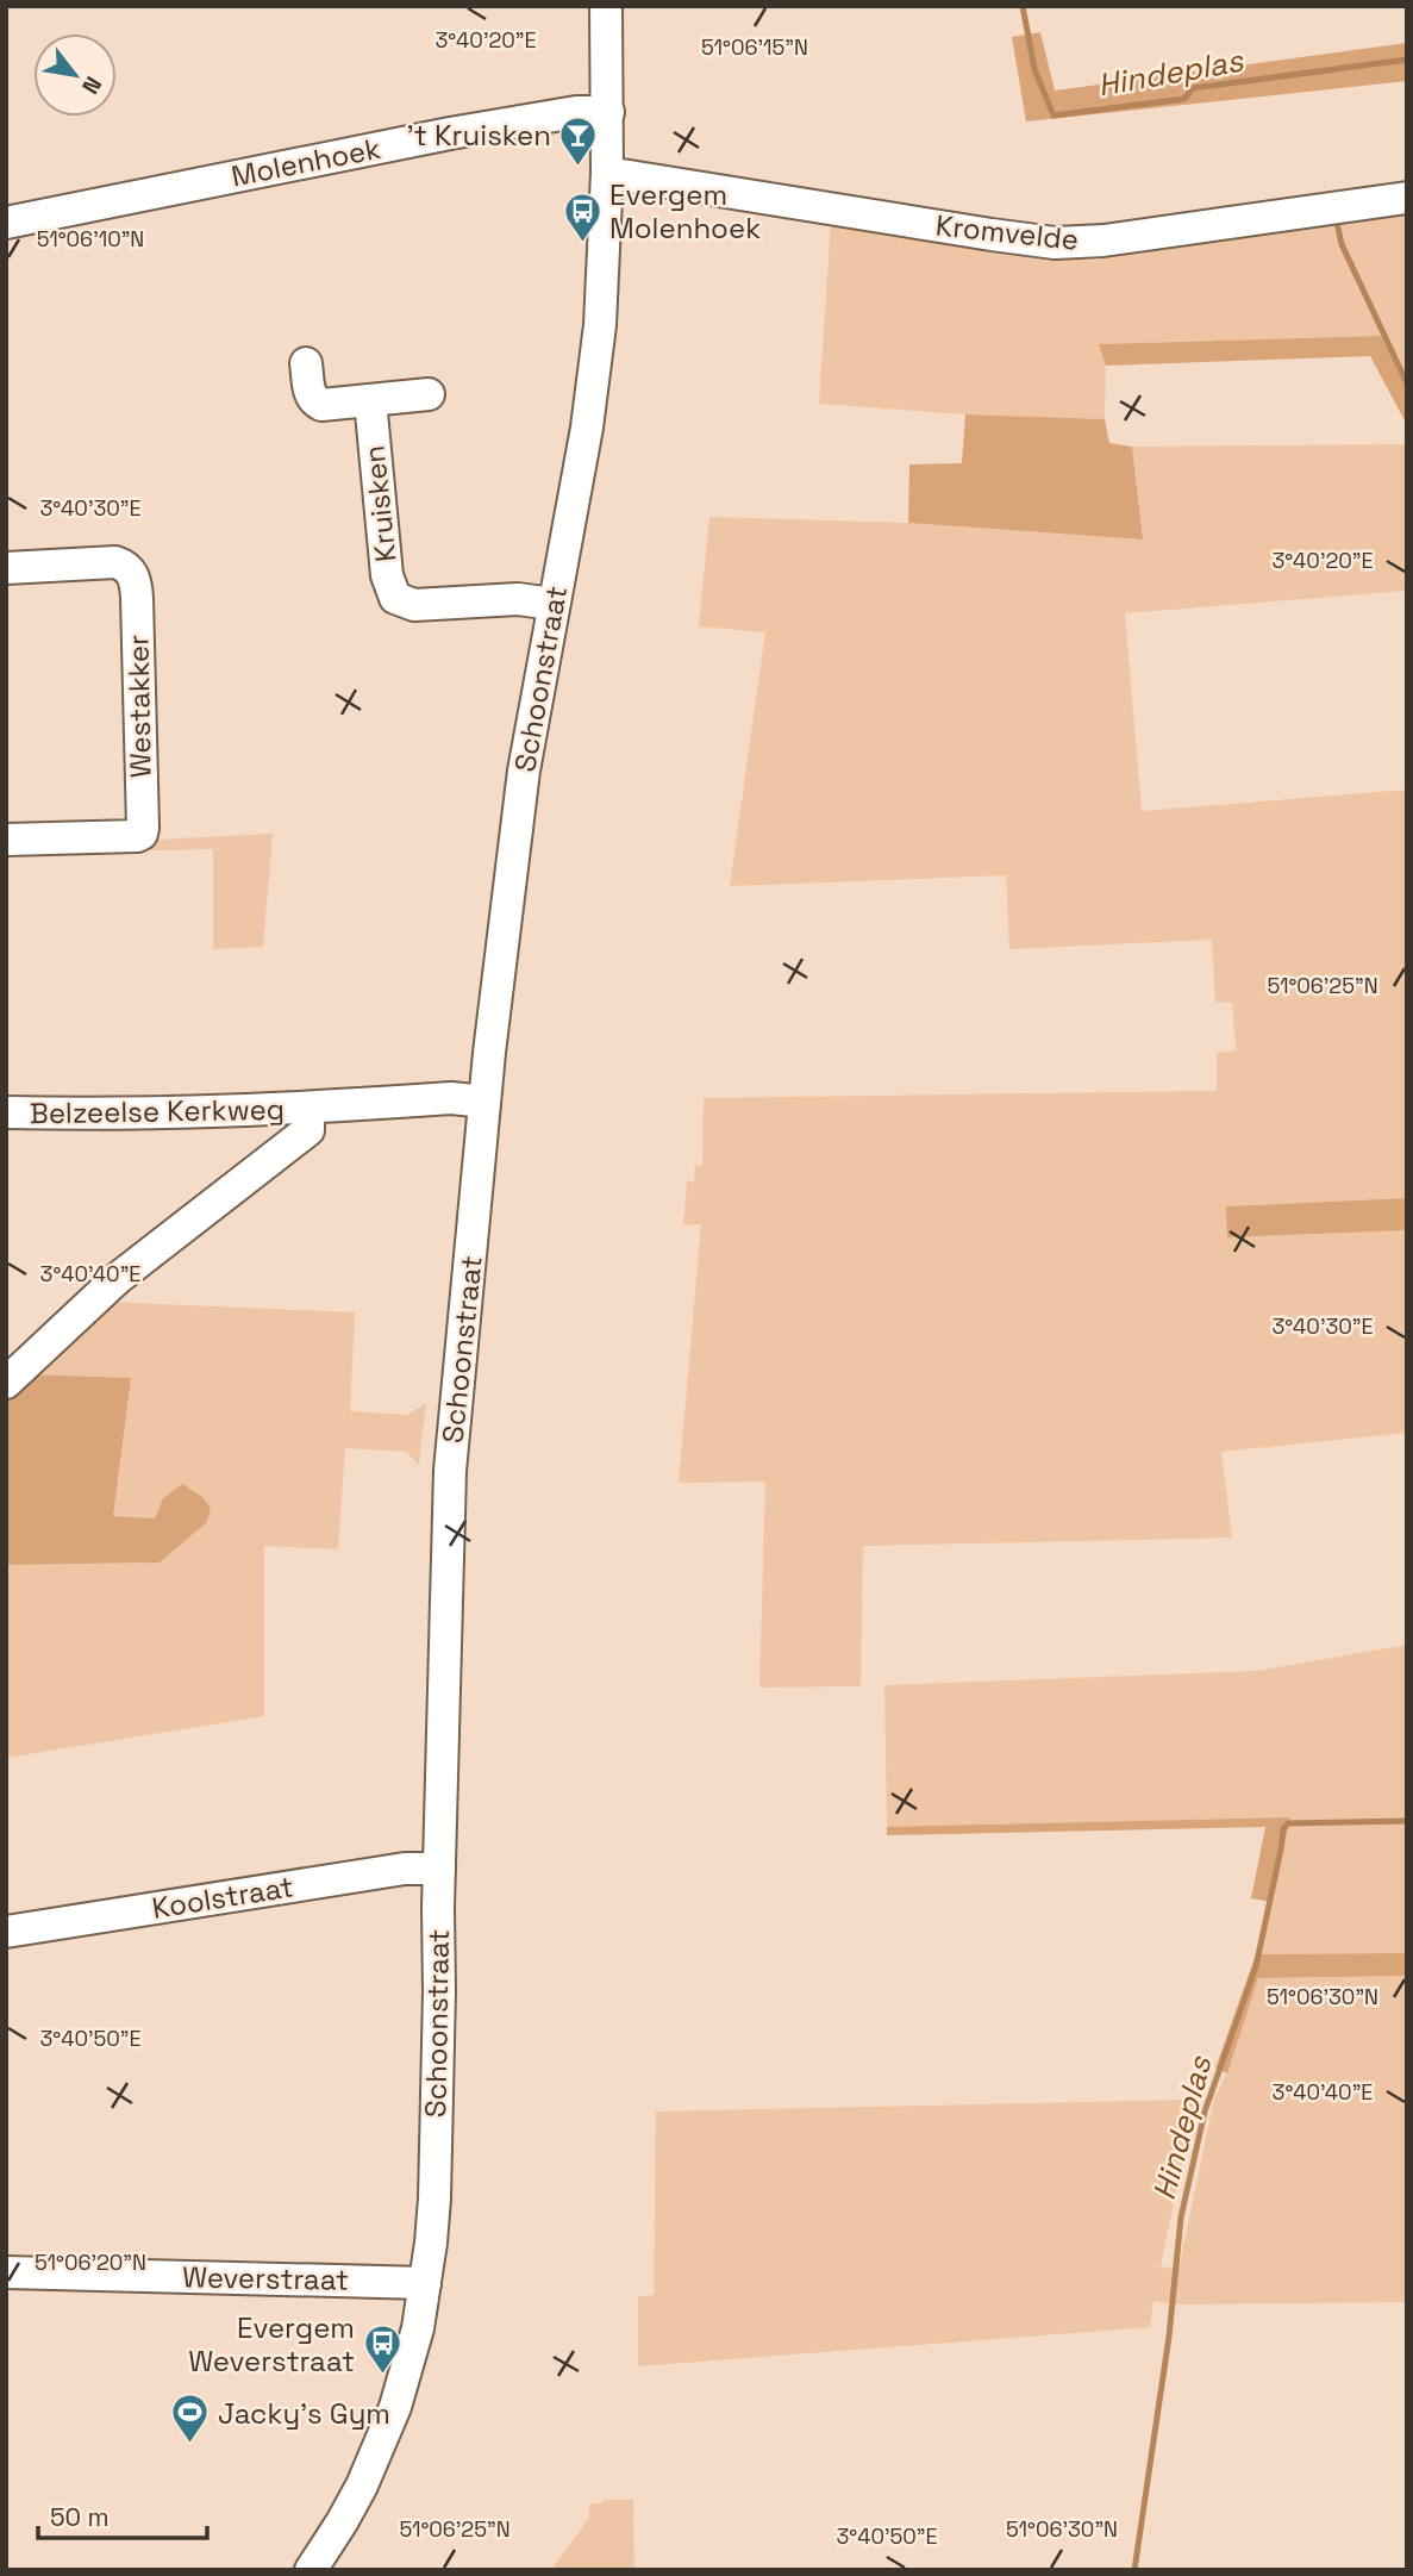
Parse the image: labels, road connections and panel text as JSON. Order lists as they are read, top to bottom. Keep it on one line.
{"streets":{"street":["Molenhoek","Kromvelde","Kruisken","Schoonstraat","Westakker","Belzeelse Kerkweg","Koolstraat","Weverstraat"]},"crossings":[["Molenhoek","Schoonstraat"],["Kromvelde","Schoonstraat"],["Kruisken","Schoonstraat"],["Schoonstraat","Belzeelse Kerkweg"],["Schoonstraat","Koolstraat"],["Schoonstraat","Weverstraat"]],"water":["Hindeplas"],"places":{"bar":["'t Kruisken"],"bus stop":["Evergem Molenhoek","Evergem Weverstraat"],"sports":["Jacky's Gym"]},"scale_bar":"50 m","north":"bottom right","coordinates":["3°40'20\"E","51°06'15\"N","51°06'10\"N","3°40'30\"E","51°06'25\"N","3°40'40\"E","51°06'30\"N","3°40'50\"E","51°06'20\"N"]}
